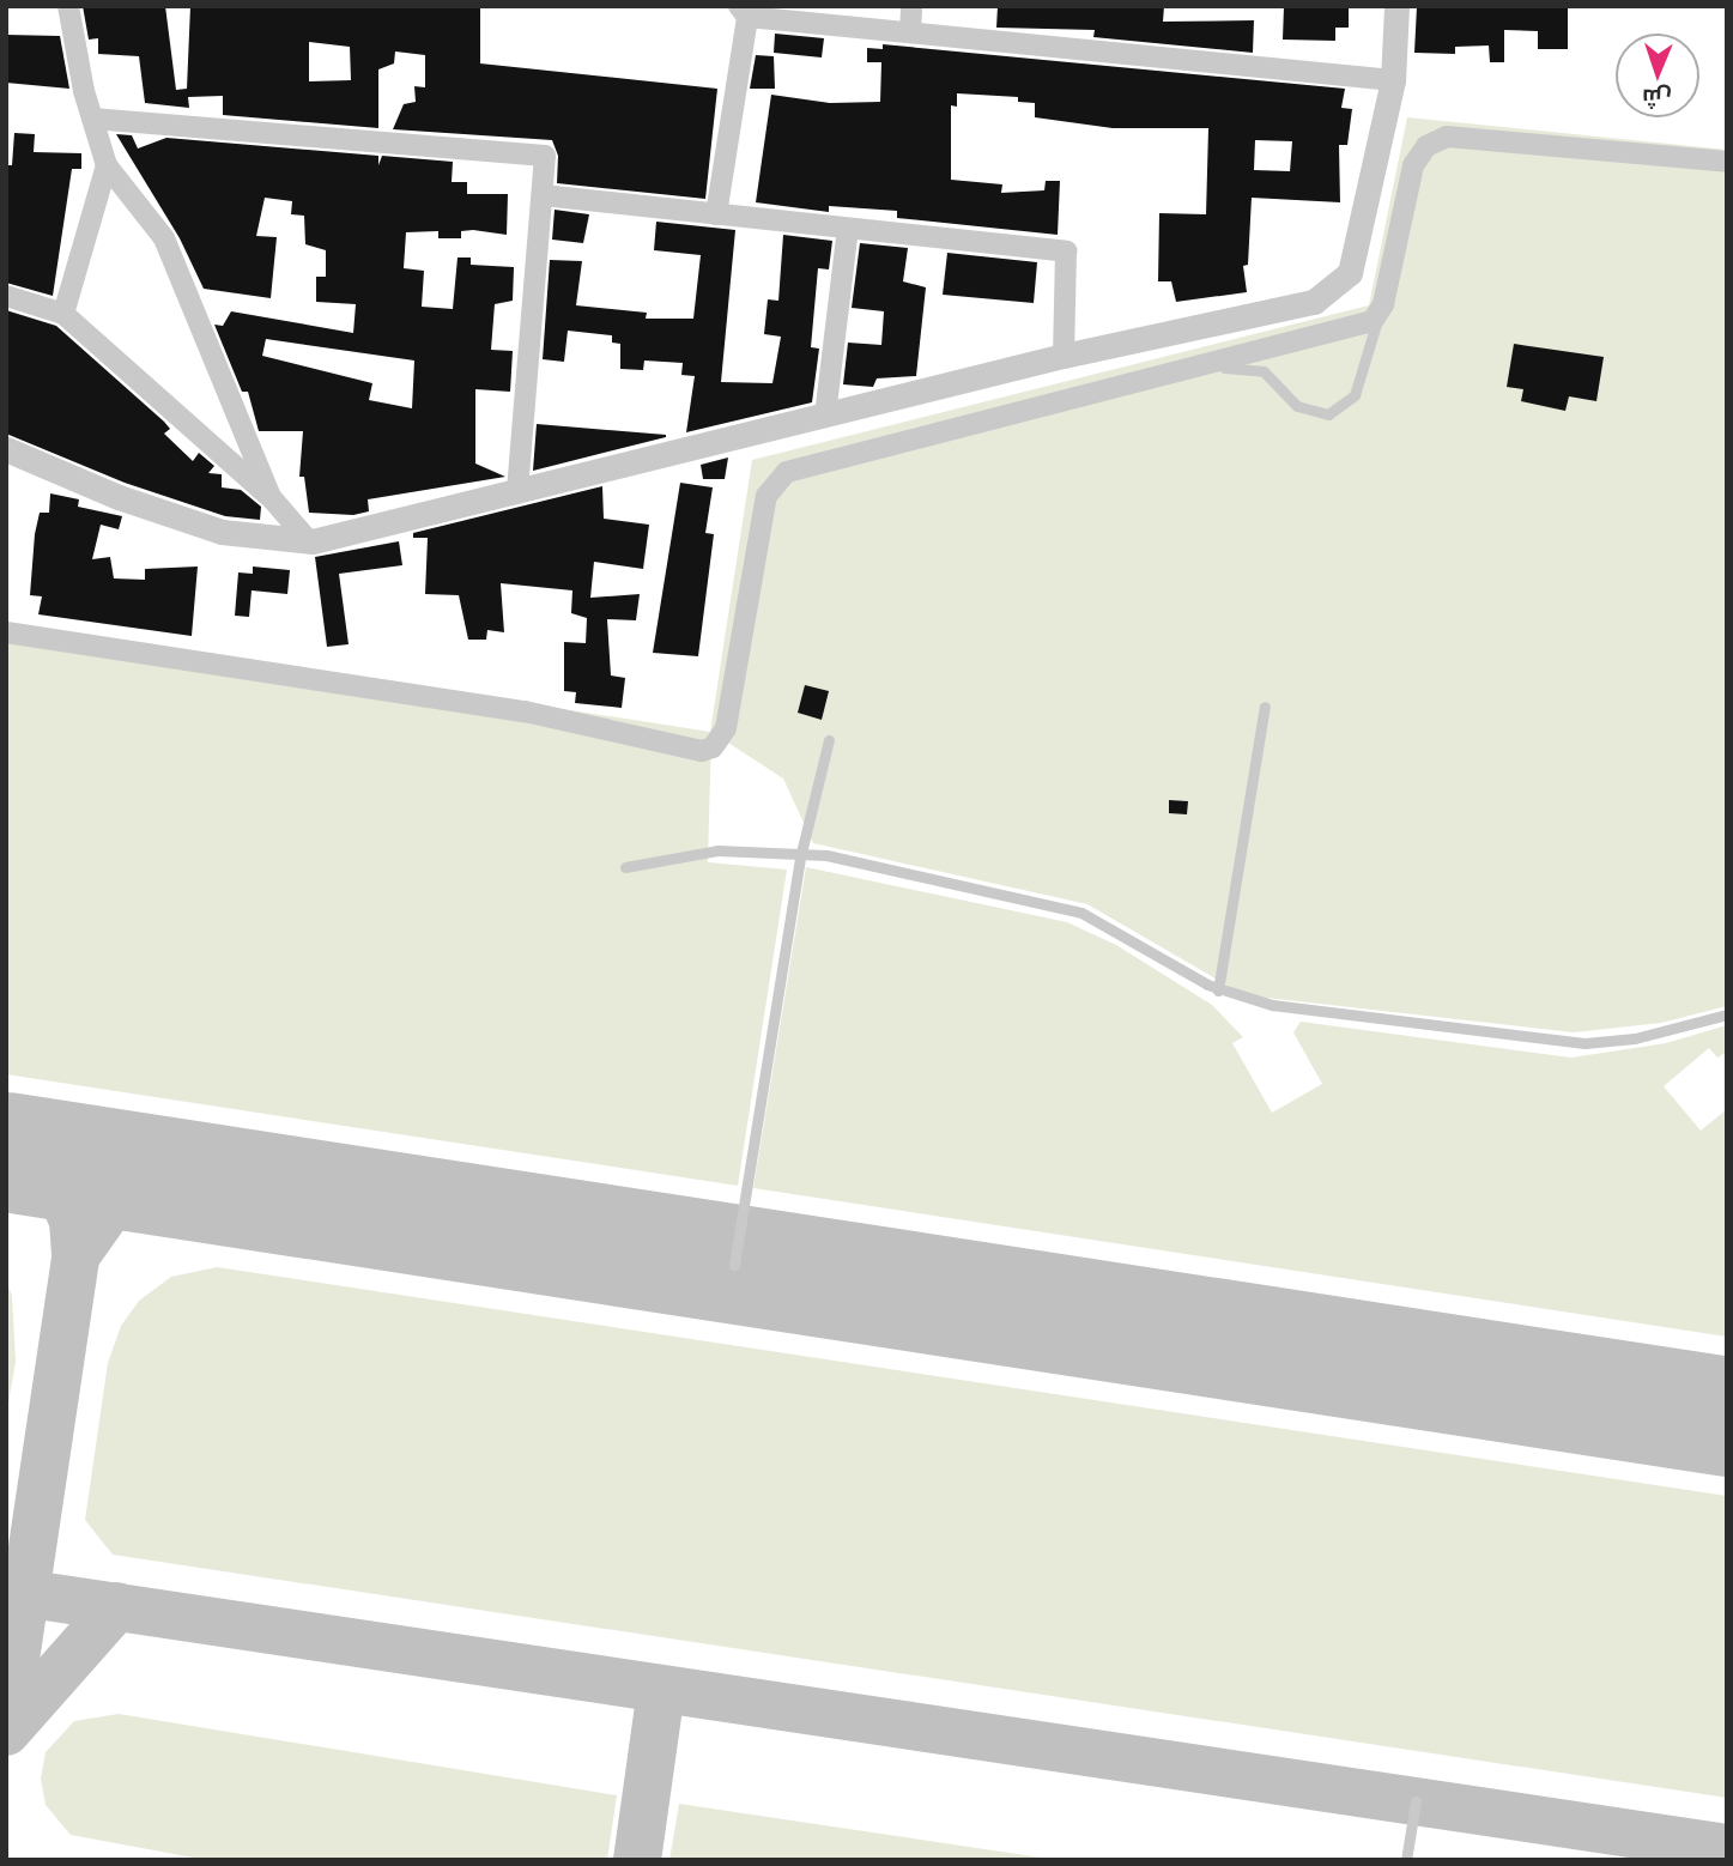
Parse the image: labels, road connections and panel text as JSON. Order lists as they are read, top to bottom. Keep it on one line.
{"north":"bottom"}
